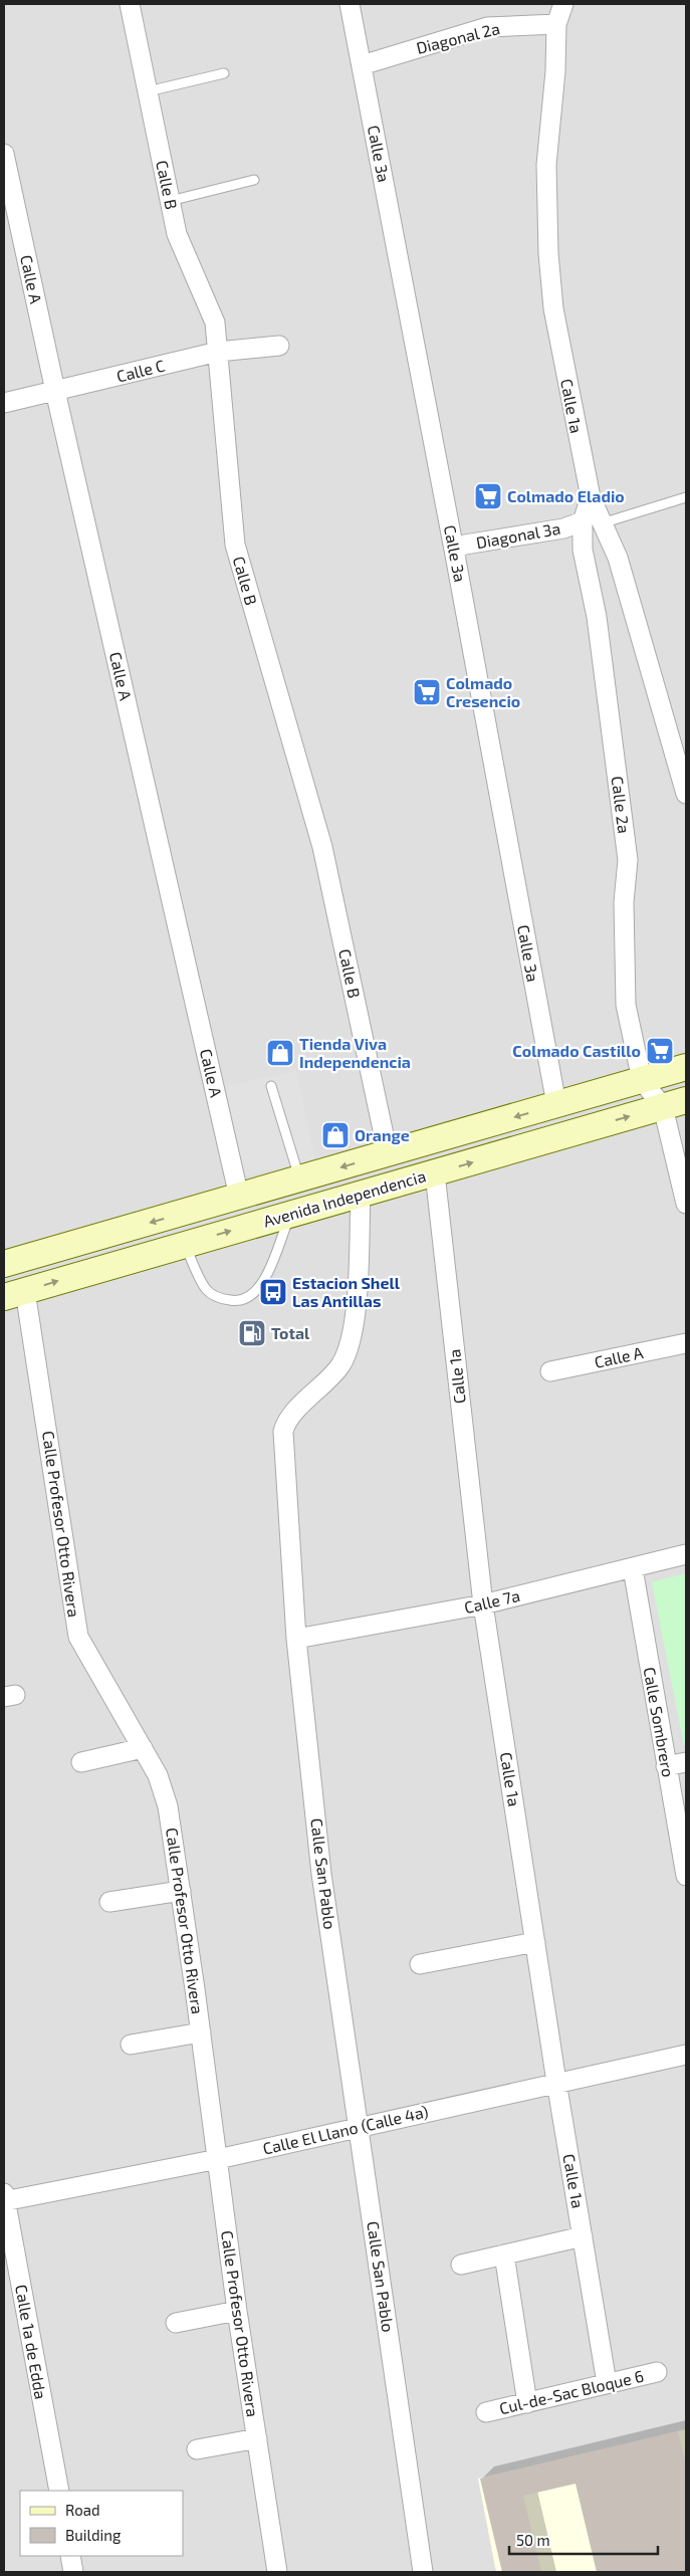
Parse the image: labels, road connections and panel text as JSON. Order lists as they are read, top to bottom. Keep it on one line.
{"streets":{"main road":["Avenida Independencia"],"street":["Diagonal 2a","Calle 3a","Calle B","Calle A","Calle C","Calle 1a","Diagonal 3a","Calle 2a","Calle Profesor Otto Rivera","Calle 7a","Calle Sombrero","Calle San Pablo","Calle El Llano (Calle 4a)","Calle 1a de Edda","Cul-de-Sac Bloque 6"]},"crossings":[["Diagonal 2a","Calle 3a"],["Diagonal 2a","Calle 1a"],["Calle 3a","Diagonal 3a"],["Calle 3a","Avenida Independencia"],["Calle B","Calle C"],["Calle B","Avenida Independencia"],["Calle A","Calle C"],["Calle A","Avenida Independencia"],["Calle 1a","Calle 2a"],["Calle 1a","Avenida Independencia"],["Calle 1a","Calle 7a"],["Calle 1a","Calle El Llano (Calle 4a)"],["Calle 1a","Cul-de-Sac Bloque 6"],["Diagonal 3a","Calle 2a"],["Calle 2a","Avenida Independencia"],["Avenida Independencia","Calle Profesor Otto Rivera"],["Avenida Independencia","Calle San Pablo"],["Calle Profesor Otto Rivera","Calle El Llano (Calle 4a)"],["Calle 7a","Calle Sombrero"],["Calle 7a","Calle San Pablo"],["Calle San Pablo","Calle El Llano (Calle 4a)"],["Calle El Llano (Calle 4a)","Calle 1a de Edda"]],"places":{"supermarket":["Colmado Eladio","Colmado Cresencio","Colmado Castillo"],"shop":["Tienda Viva Independencia","Orange"],"bus stop":["Estacion Shell Las Antillas"],"fuel station":["Total"]},"legend":["Road","Building"],"scale_bar":"50 m"}
